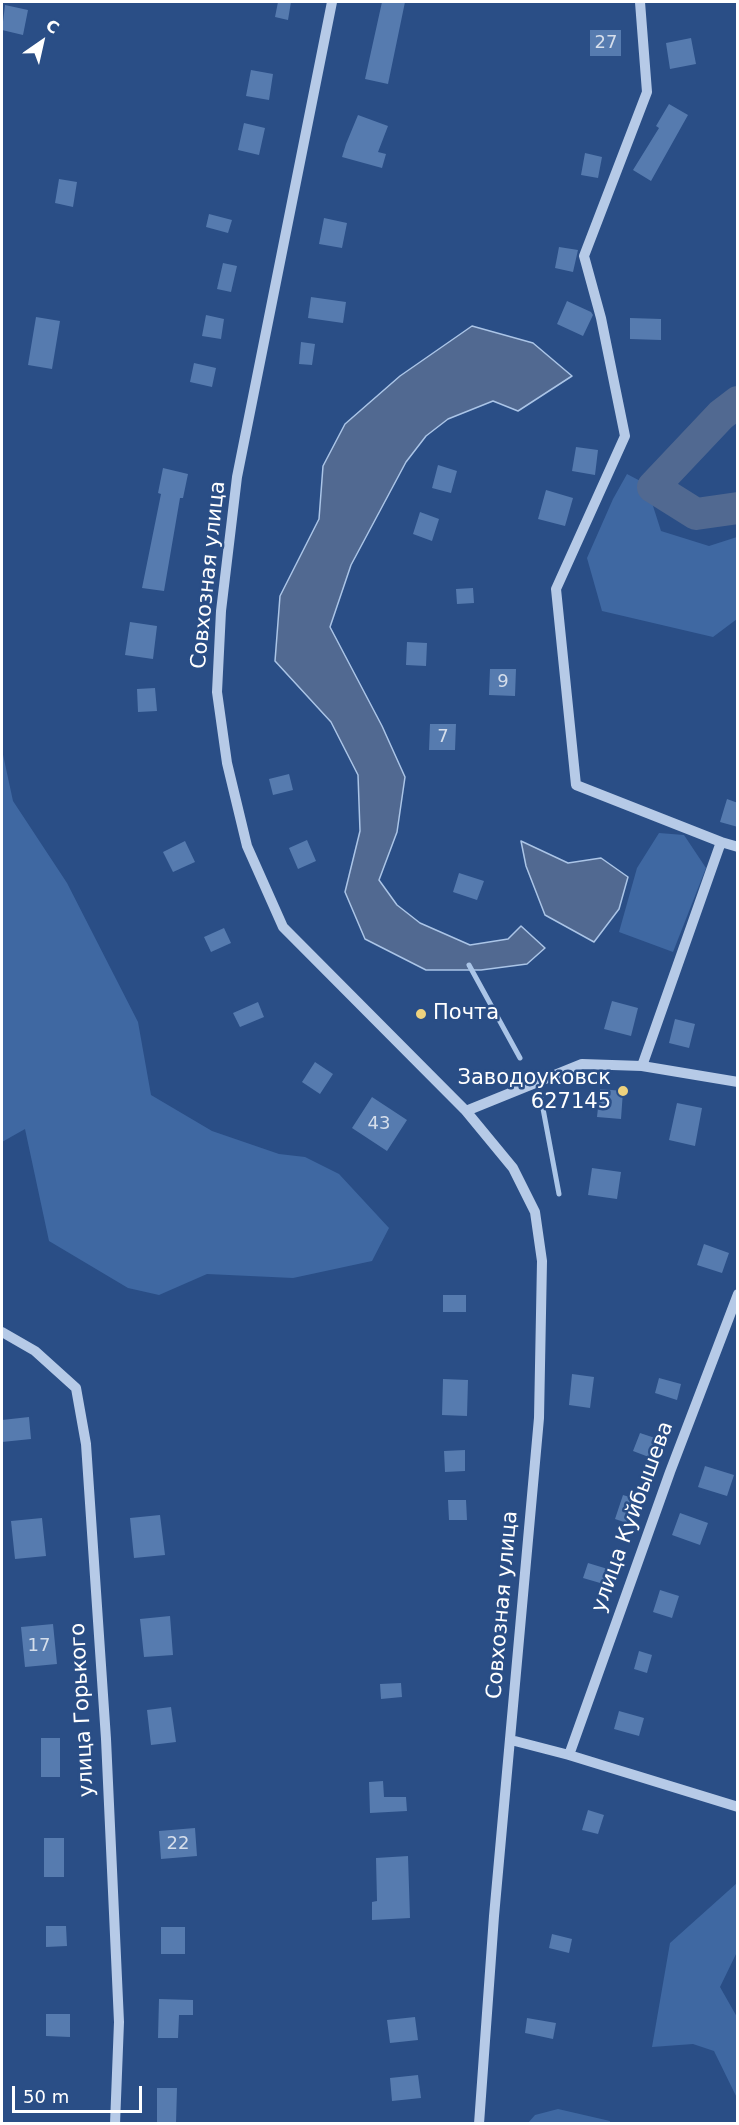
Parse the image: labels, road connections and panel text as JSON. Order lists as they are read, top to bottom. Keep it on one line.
{"streets":{"street":["Совхозная улица","улица Куйбышева","улица Горького"]},"places":["Почта","Заводоуковск 627145"],"house_numbers":["27","9","7","43","17","22"],"scale_bar":"50 m","north":"top right"}
